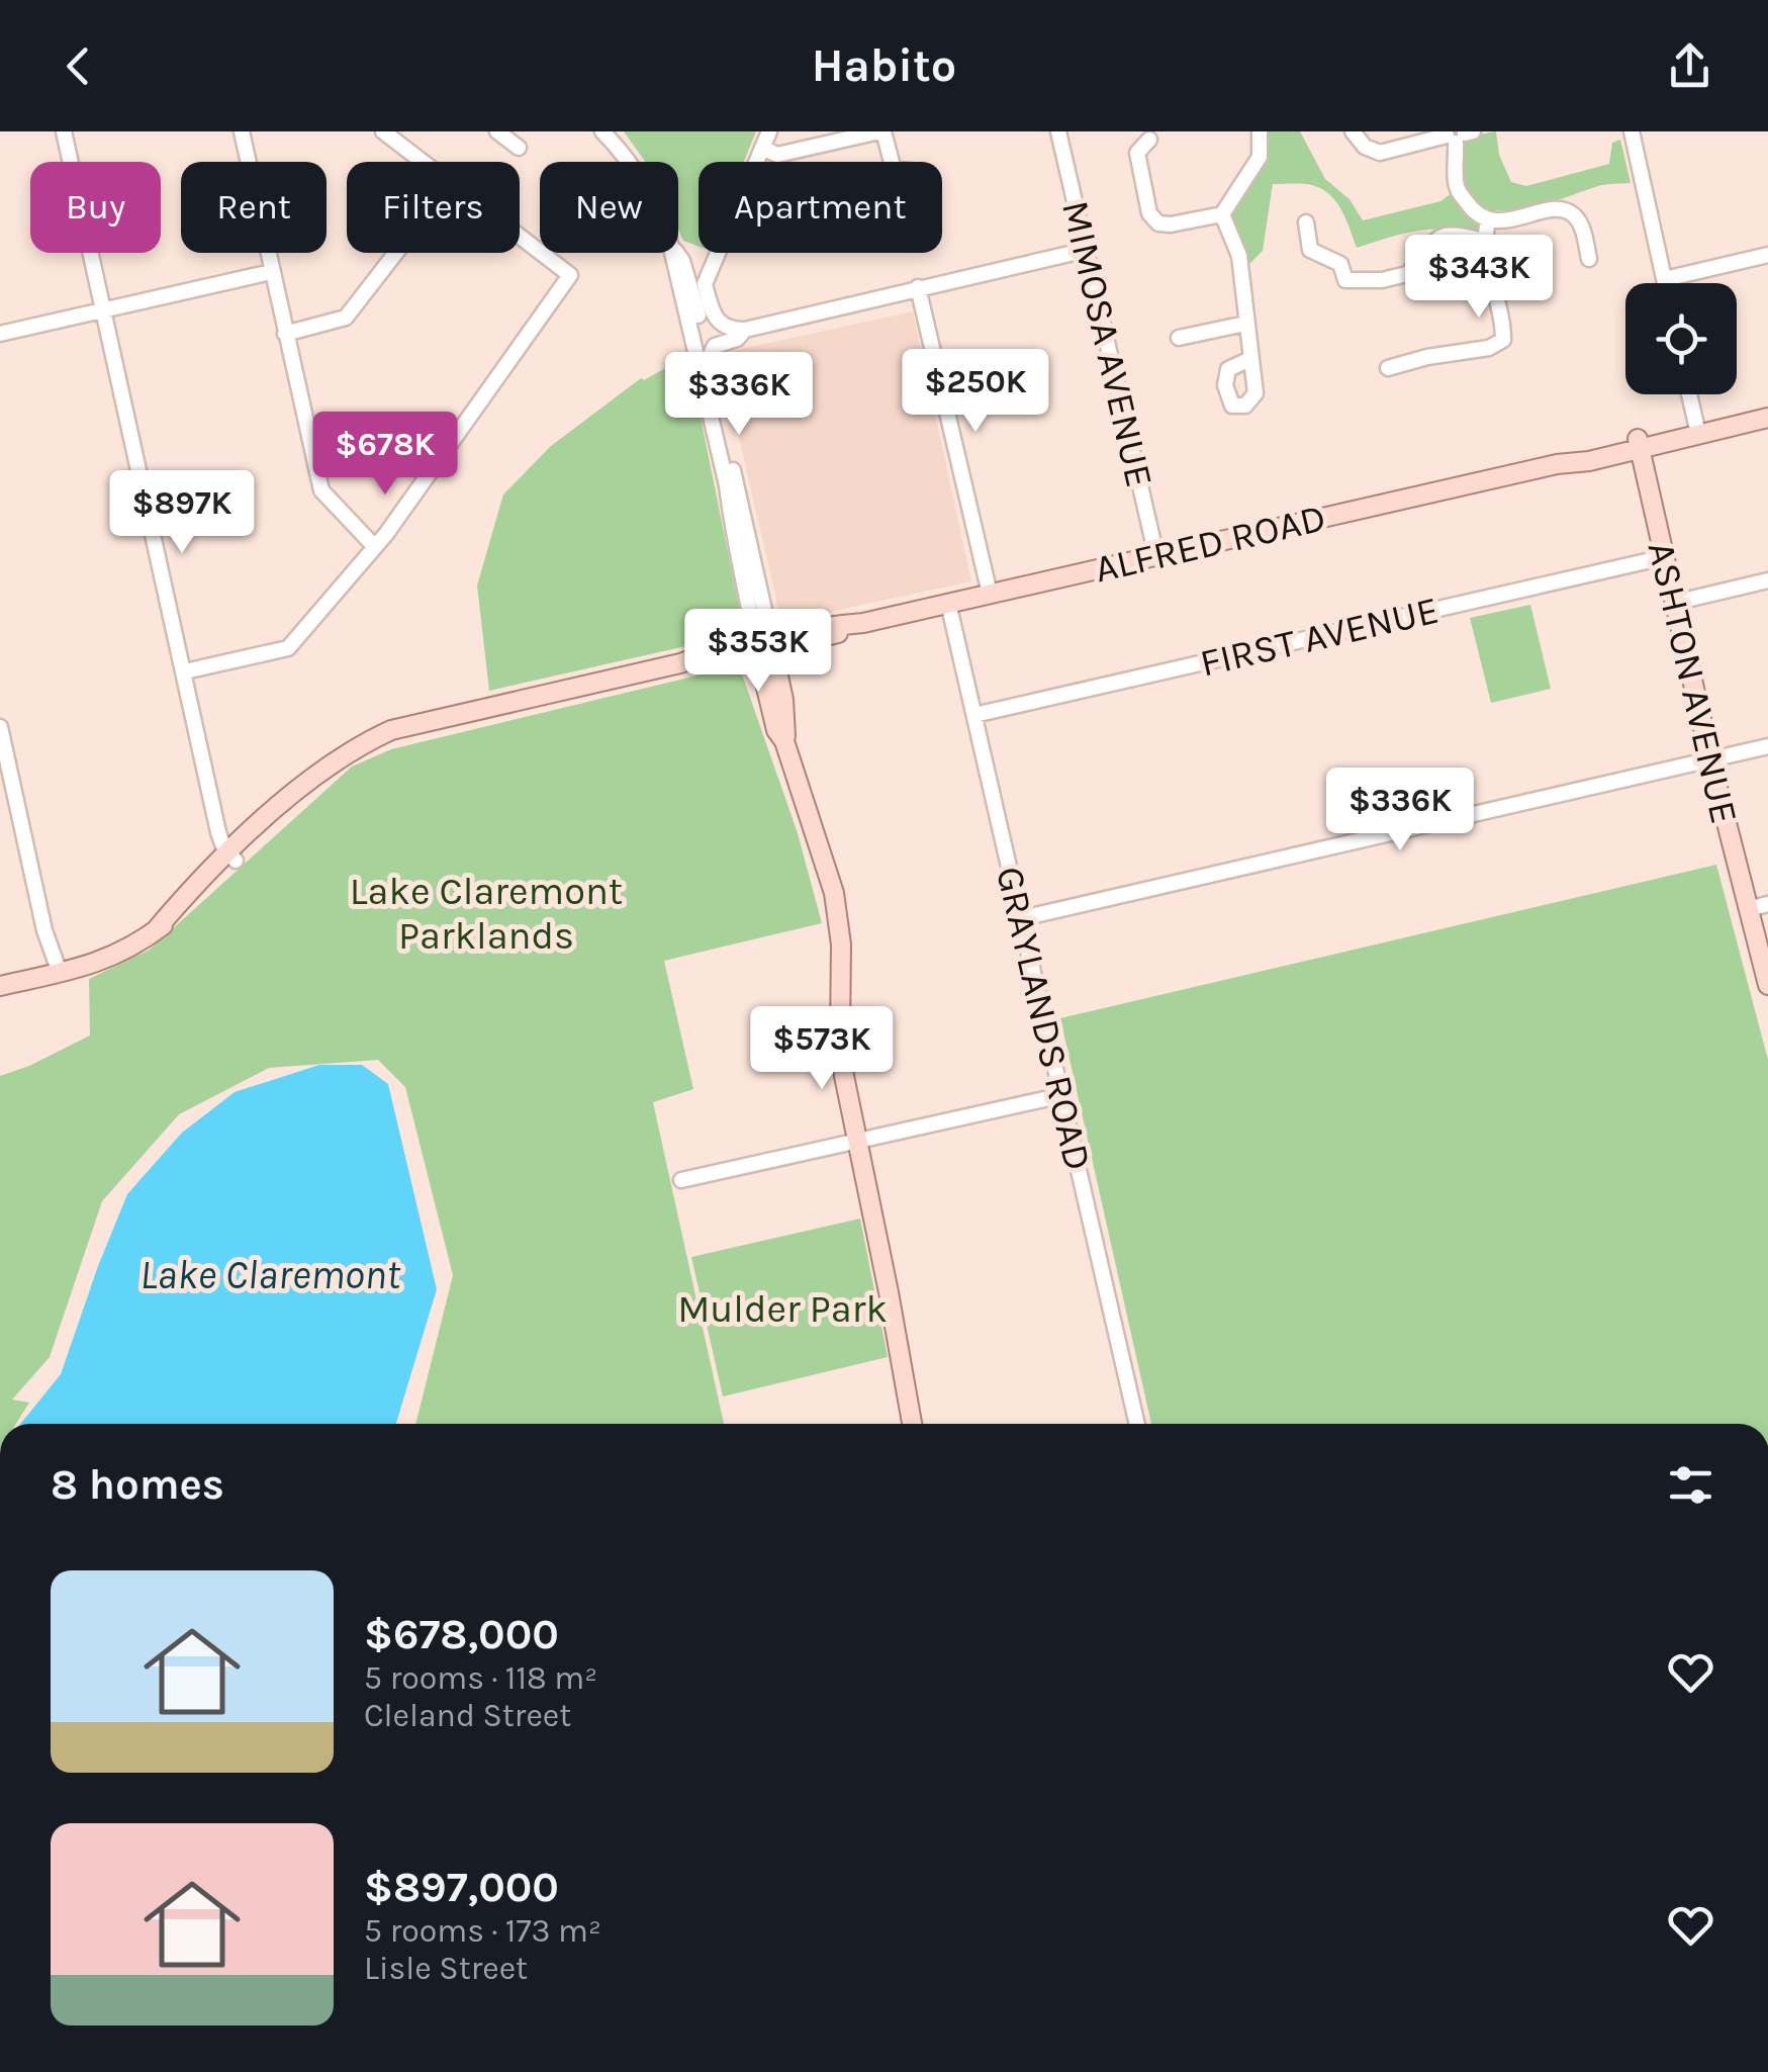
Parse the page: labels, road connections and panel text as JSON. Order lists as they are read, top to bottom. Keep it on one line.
{"streets":{"main road":["ALFRED ROAD","ASHTON AVENUE"],"street":["MIMOSA AVENUE","FIRST AVENUE","GRAYLANDS ROAD"]},"crossings":[["MIMOSA AVENUE","ALFRED ROAD"],["ALFRED ROAD","ASHTON AVENUE"],["ALFRED ROAD","GRAYLANDS ROAD"],["FIRST AVENUE","ASHTON AVENUE"],["FIRST AVENUE","GRAYLANDS ROAD"]],"water":["Lake Claremont"],"parks":["Lake Claremont Parklands","Mulder Park"],"page":{"header":"Habito","chip":["Buy","Rent","Filters","New","Apartment"],"price":["$343K","$250K","$336K","$678K","$897K","$353K","$336K","$573K"],"heading":"8 homes","list":[{"name":"$678,000","note":"5 rooms · 118 m² · Cleland Street"},{"name":"$897,000","note":"5 rooms · 173 m² · Lisle Street"}]}}
